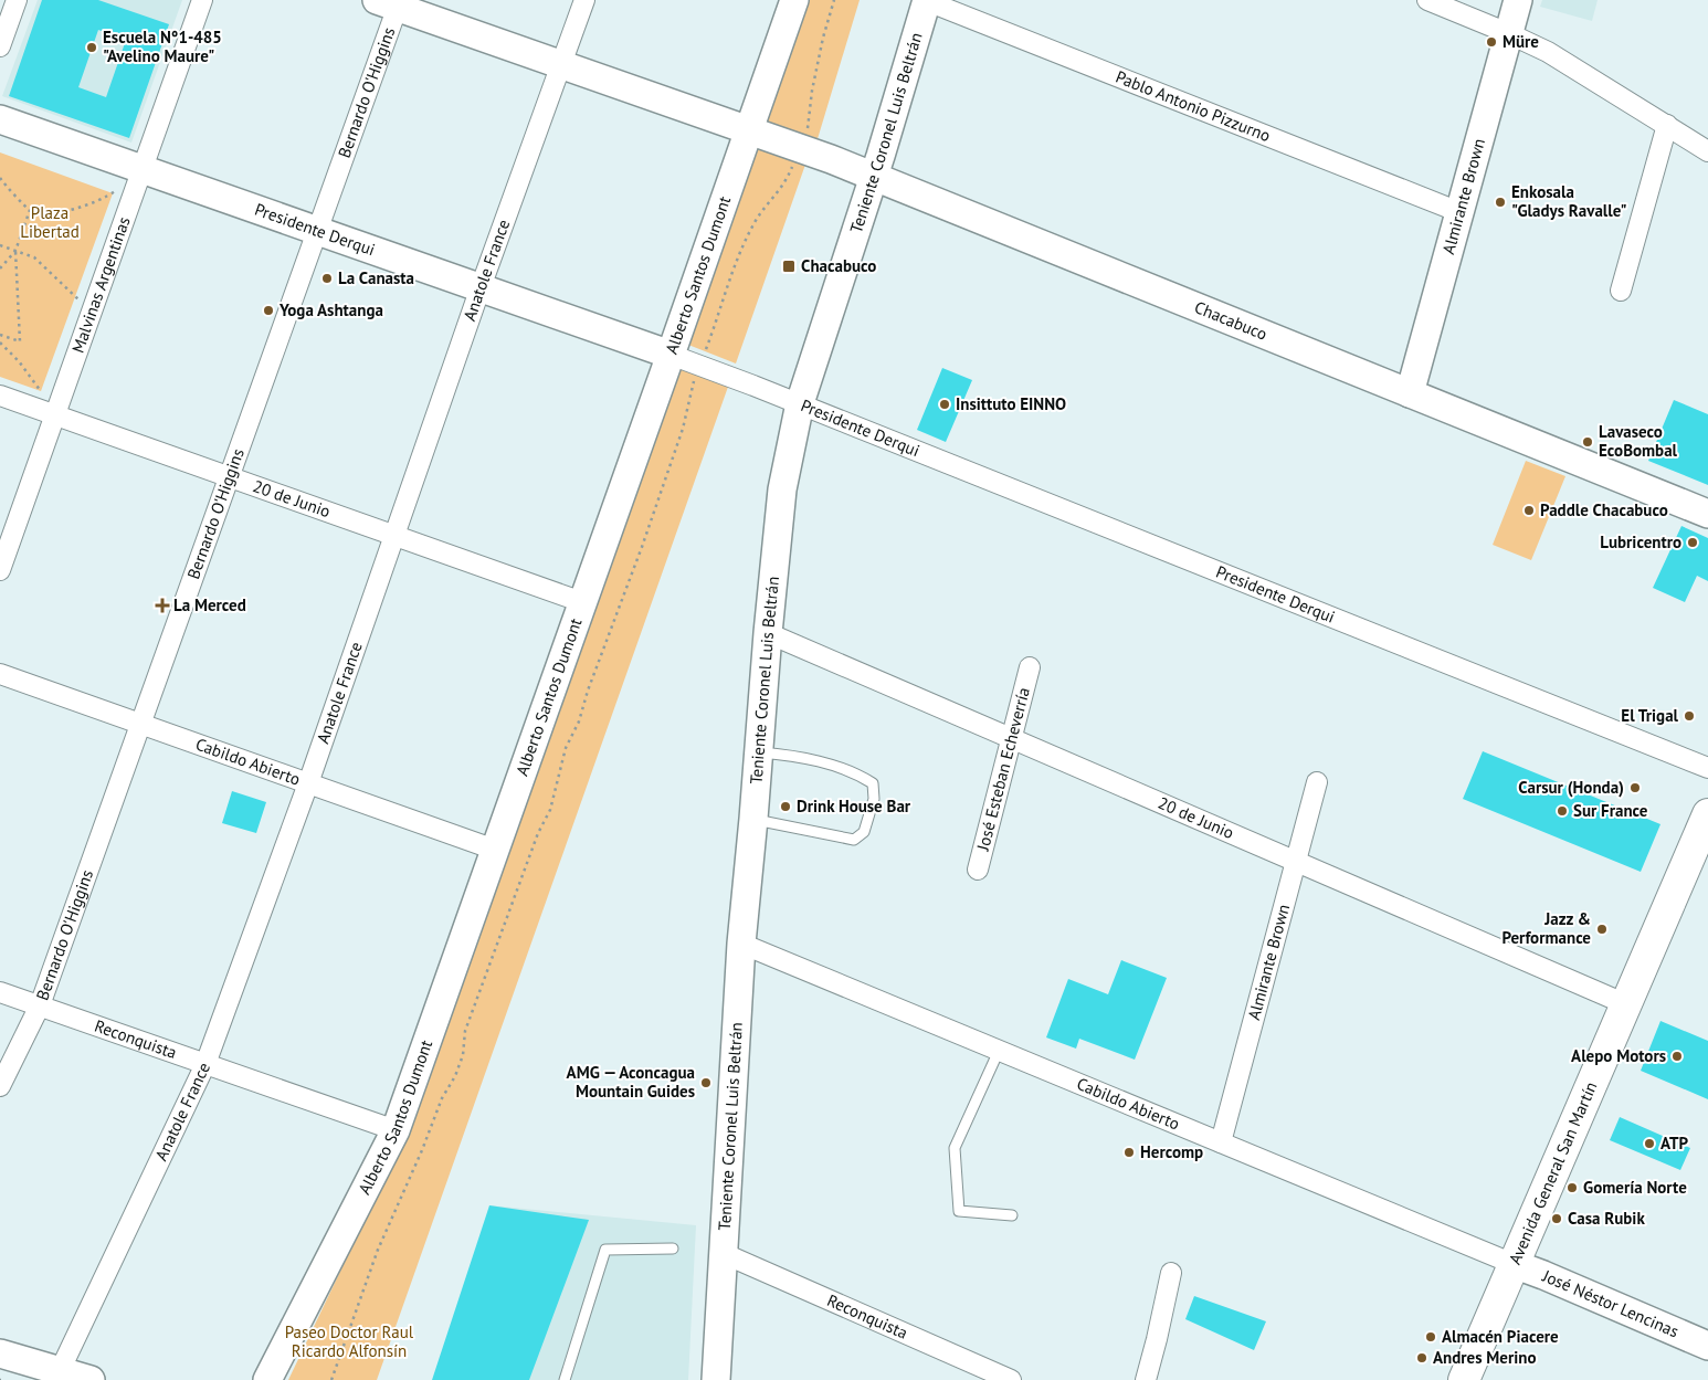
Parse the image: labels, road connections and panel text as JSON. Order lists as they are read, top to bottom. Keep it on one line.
{"streets":{"main road":["Avenida General San Martín"],"street":["Bernardo O'Higgins","Pablo Antonio Pizzurno","Teniente Coronel Luis Beltrán","Almirante Brown","Presidente Derqui","Anatole France","Alberto Santos Dumont","Malvinas Argentinas","Chacabuco","20 de Junio","Cabildo Abierto","José Esteban Echeverría","Reconquista","José Néstor Lencinas"]},"crossings":[["Bernardo O'Higgins","Presidente Derqui"],["Bernardo O'Higgins","Chacabuco"],["Bernardo O'Higgins","20 de Junio"],["Bernardo O'Higgins","Cabildo Abierto"],["Bernardo O'Higgins","Reconquista"],["Pablo Antonio Pizzurno","Teniente Coronel Luis Beltrán"],["Pablo Antonio Pizzurno","Almirante Brown"],["Teniente Coronel Luis Beltrán","Presidente Derqui"],["Teniente Coronel Luis Beltrán","Chacabuco"],["Teniente Coronel Luis Beltrán","20 de Junio"],["Teniente Coronel Luis Beltrán","Cabildo Abierto"],["Teniente Coronel Luis Beltrán","Reconquista"],["Almirante Brown","Chacabuco"],["Almirante Brown","20 de Junio"],["Almirante Brown","Cabildo Abierto"],["Presidente Derqui","Anatole France"],["Presidente Derqui","Alberto Santos Dumont"],["Presidente Derqui","Malvinas Argentinas"],["Anatole France","Chacabuco"],["Anatole France","20 de Junio"],["Anatole France","Cabildo Abierto"],["Anatole France","Reconquista"],["Alberto Santos Dumont","Chacabuco"],["Alberto Santos Dumont","20 de Junio"],["Alberto Santos Dumont","Cabildo Abierto"],["Alberto Santos Dumont","Reconquista"],["Malvinas Argentinas","20 de Junio"],["20 de Junio","José Esteban Echeverría"],["20 de Junio","Avenida General San Martín"],["Cabildo Abierto","Avenida General San Martín"],["Cabildo Abierto","José Néstor Lencinas"],["Avenida General San Martín","José Néstor Lencinas"]],"parks":["Plaza Libertad","Paseo Doctor Raul Ricardo Alfonsín"],"places":{"other":["Müre","Escuela N°1-485 \"Avelino Maure\"","Enkosala \"Gladys Ravalle\"","La Canasta","Yoga Ashtanga","Insittuto EINNO","Lavaseco EcoBombal","Paddle Chacabuco","Lubricentro","El Trigal","Carsur (Honda)","Drink House Bar","Sur France","Jazz & Performance","Alepo Motors","AMG — Aconcagua Mountain Guides","ATP","Hercomp","Gomería Norte","Casa Rubik","Almacén Piacere","Andres Merino"],"transit":["Chacabuco"],"health":["La Merced"]}}
